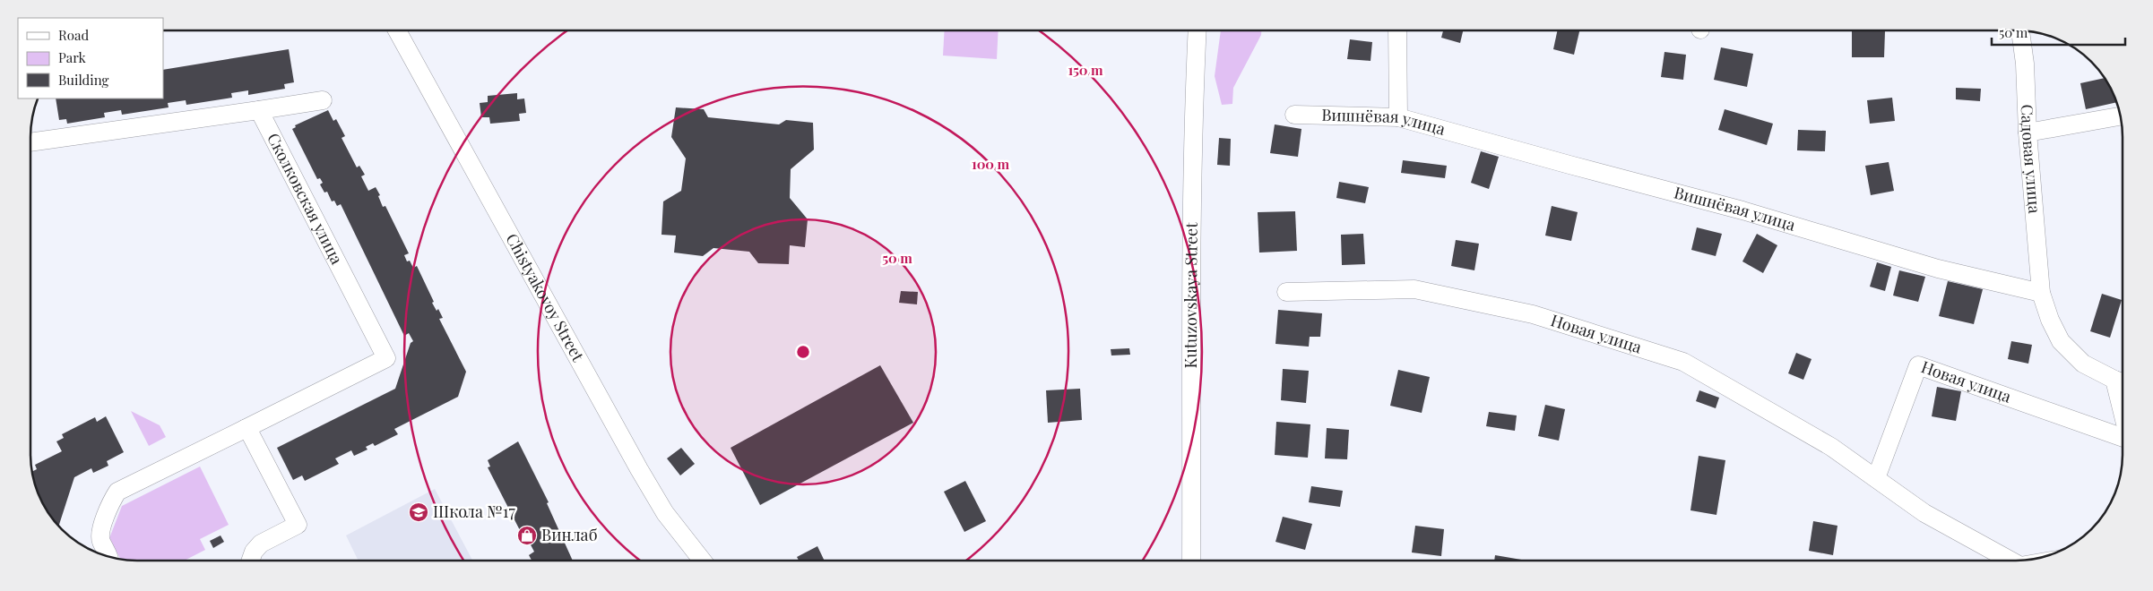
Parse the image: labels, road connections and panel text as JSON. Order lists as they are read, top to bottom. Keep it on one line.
{"streets":{"street":["Вишнёвая улица","Садовая улица","Сколковская улица","Kutuzovskaya Street","Chistyakovoy Street","Новая улица"]},"crossings":[["Вишнёвая улица","Садовая улица"]],"places":{"school or university":["Школа №17"],"shop":["Винлаб"]},"legend":["Road","Park","Building"],"scale_bar":"50 m","rings":["150 m","100 m","50 m"]}
